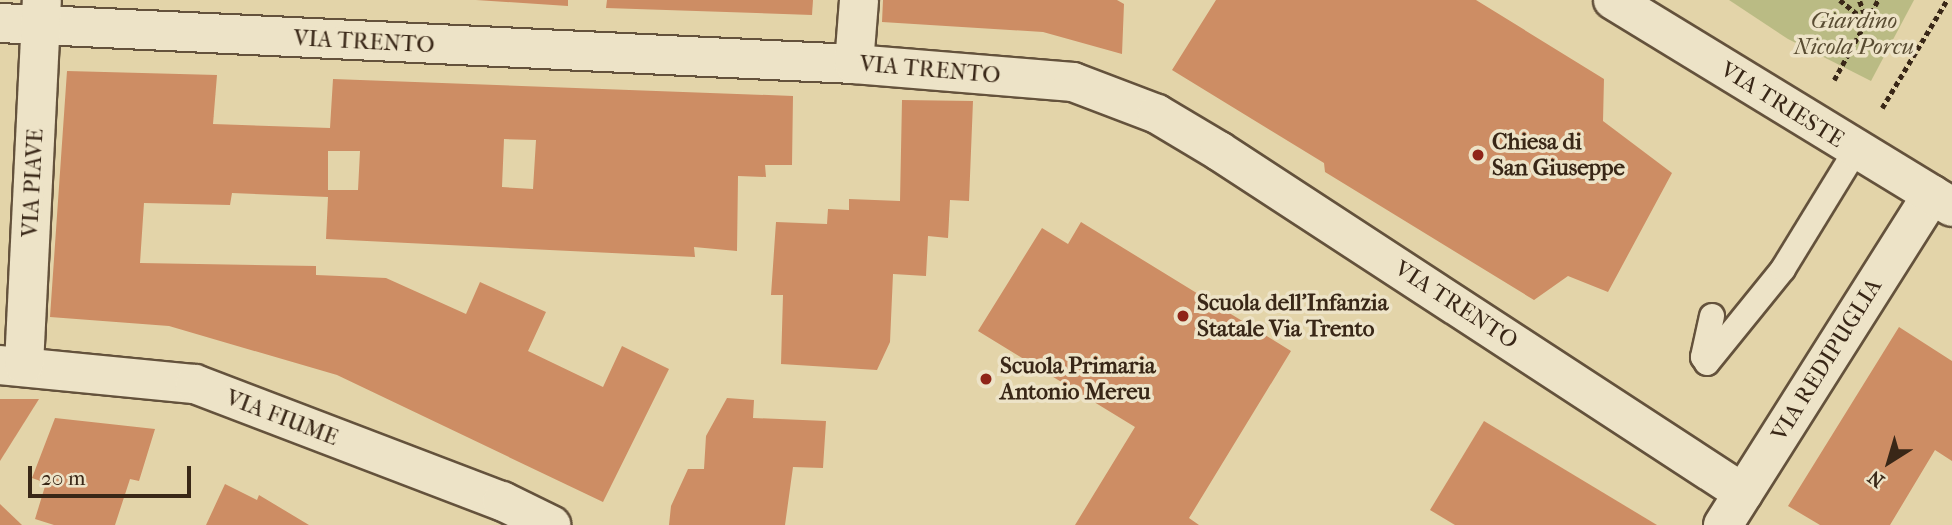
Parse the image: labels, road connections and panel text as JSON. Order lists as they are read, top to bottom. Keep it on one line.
{"streets":{"street":["VIA TRENTO","VIA TRIESTE","VIA PIAVE","VIA REDIPUGLIA","VIA FIUME"]},"crossings":[["VIA TRENTO","VIA PIAVE"],["VIA TRENTO","VIA REDIPUGLIA"],["VIA TRIESTE","VIA REDIPUGLIA"],["VIA PIAVE","VIA FIUME"]],"parks":["Giardino Nicola Porcu"],"places":["Chiesa di San Giuseppe","Scuola dell'Infanzia Statale Via Trento","Scuola Primaria Antonio Mereu"],"scale_bar":"20 m","north":"bottom left"}
